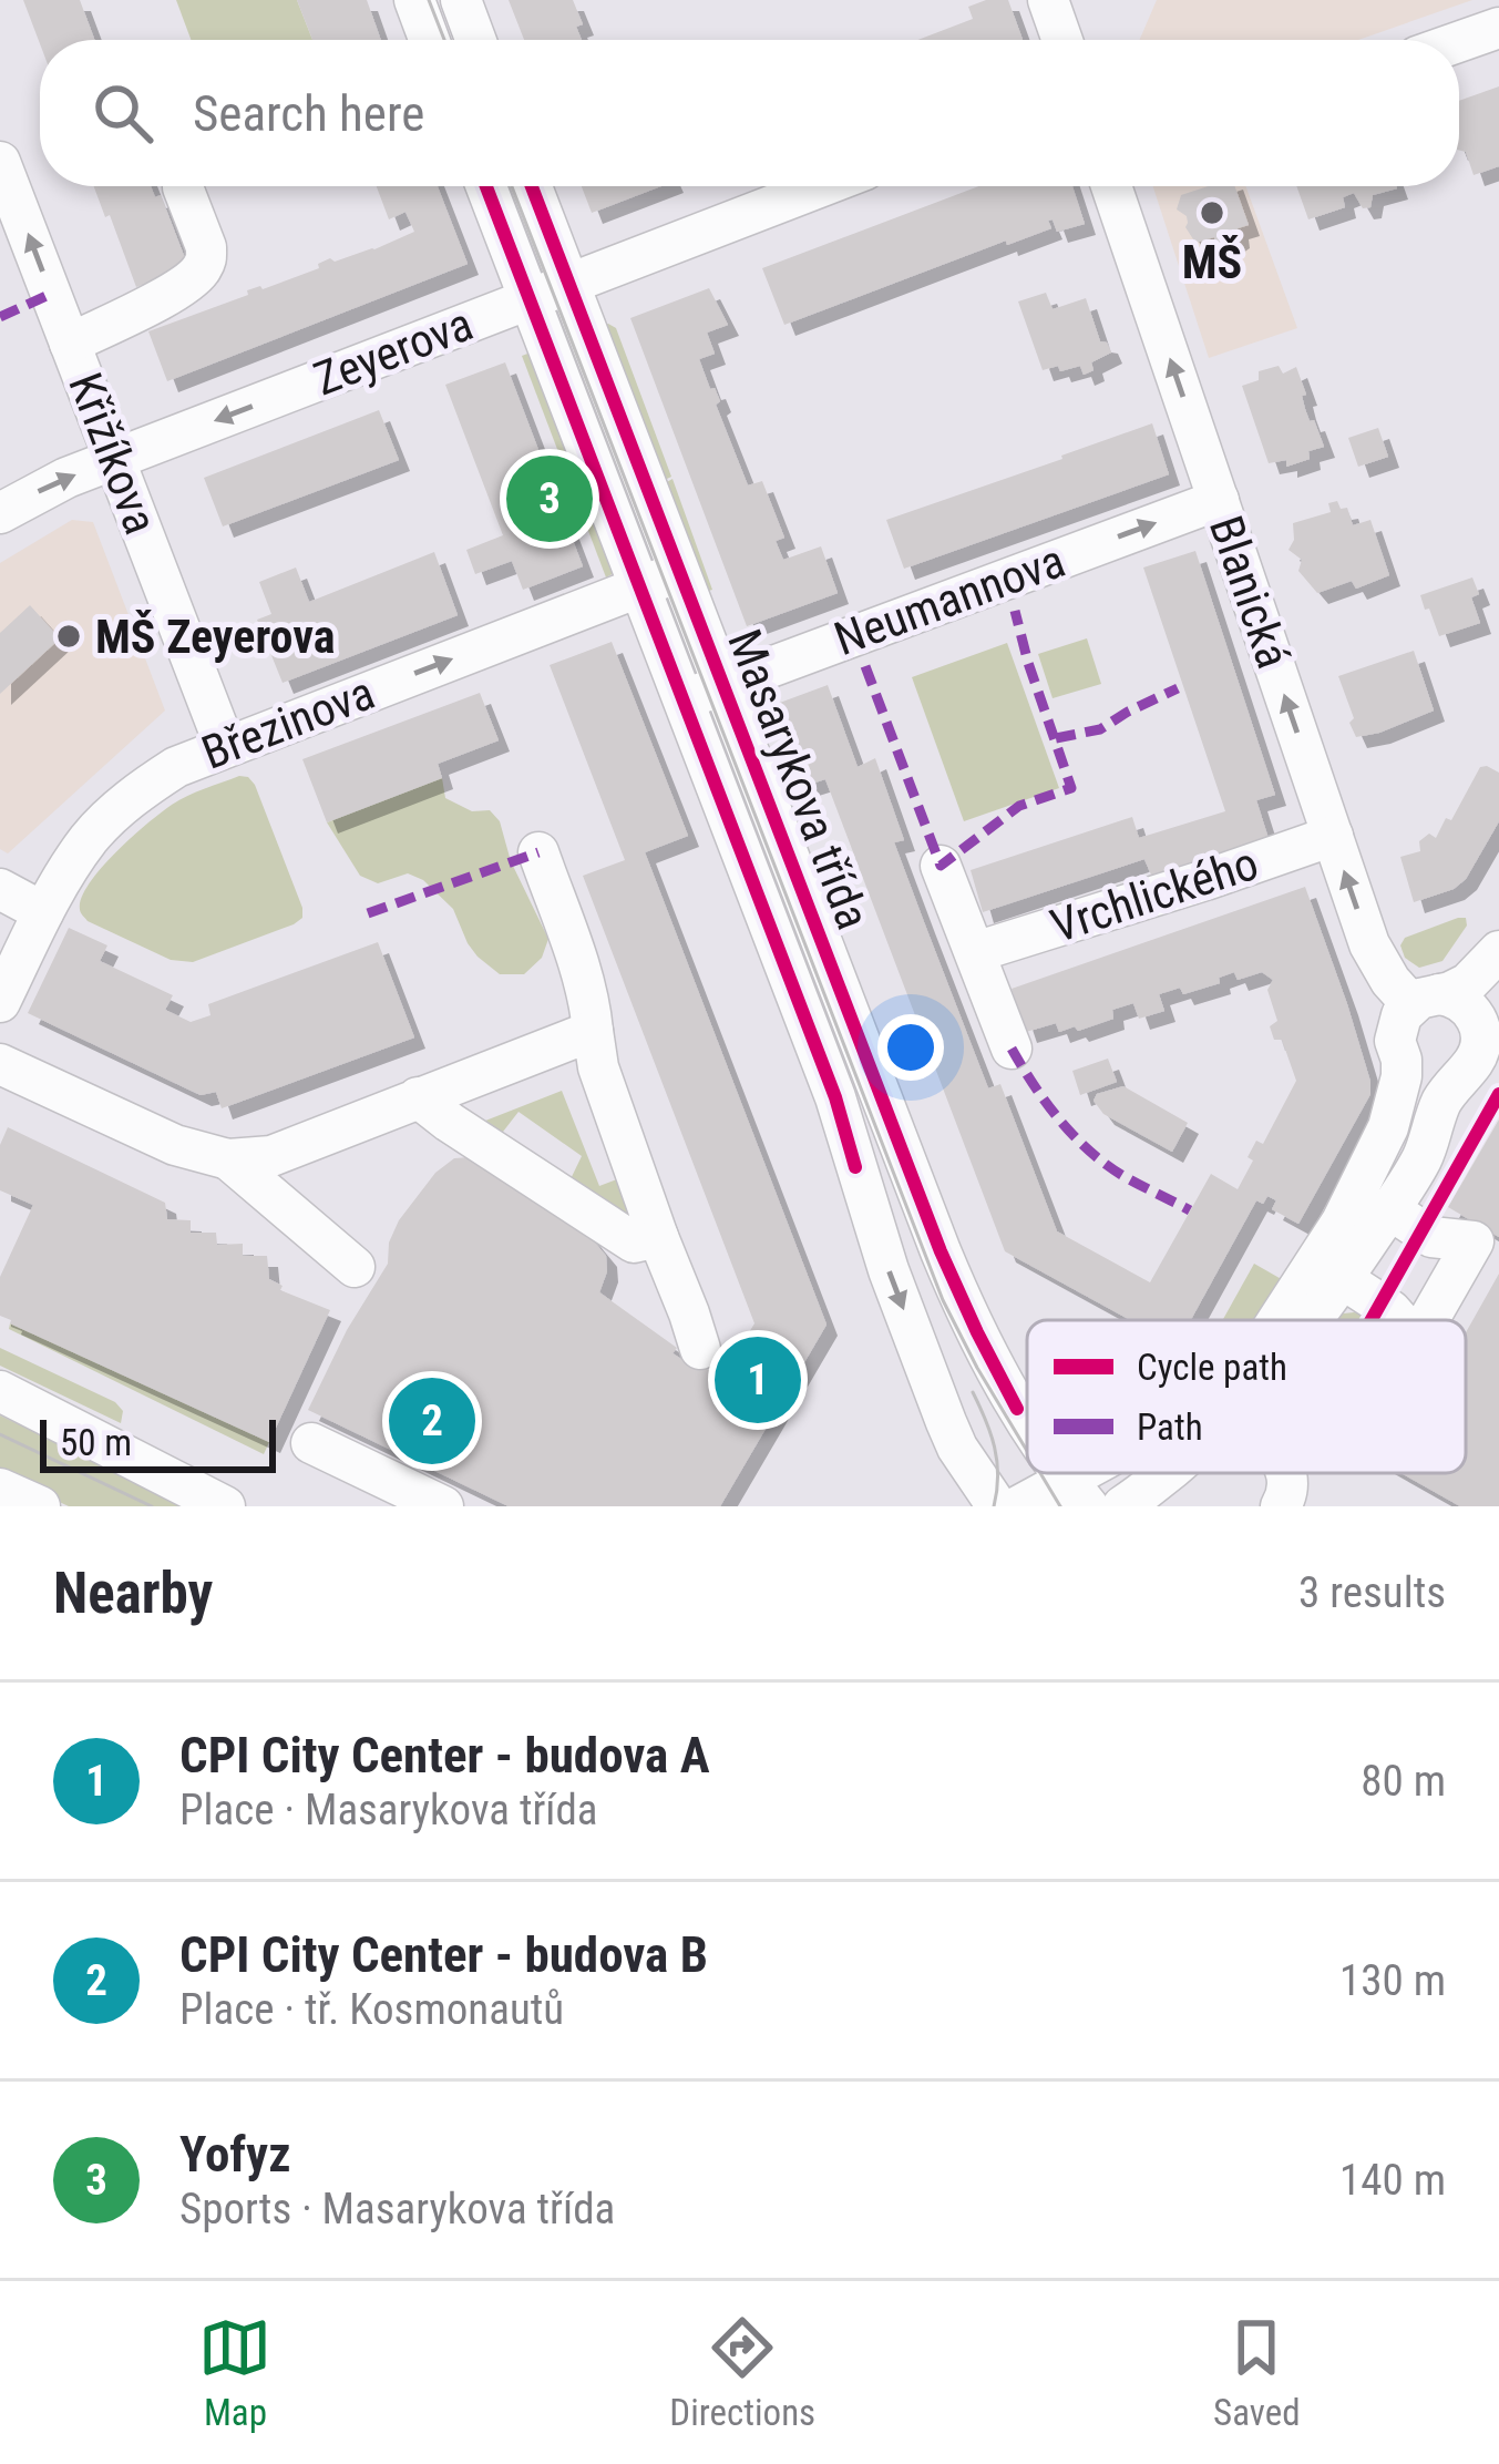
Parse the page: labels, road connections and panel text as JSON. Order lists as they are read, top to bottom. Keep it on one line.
{"streets":{"street":["Zeyerova","Křižíkova","Blanická","Neumannova","Březinova","Masarykova třída","Vrchlického"]},"crossings":[["Zeyerova","Křižíkova"],["Zeyerova","Masarykova třída"],["Křižíkova","Březinova"],["Blanická","Neumannova"],["Blanická","Vrchlického"],["Neumannova","Masarykova třída"],["Březinova","Masarykova třída"]],"one_way":["Blanická","Neumannova","Březinova"],"places":["MŠ","MŠ Zeyerova"],"legend":["Cycle path","Path"],"scale_bar":"50 m","page":{"search":"Search here","pins":["3","1","2"],"scale":"50 m","heading":["Nearby","3 results"],"list":[{"mark":"1","name":"CPI City Center - budova A","note":"Place · Masarykova třída","value":"80 m"},{"mark":"2","name":"CPI City Center - budova B","note":"Place · tř. Kosmonautů","value":"130 m"},{"mark":"3","name":"Yofyz","note":"Sports · Masarykova třída","value":"140 m"}],"nav":["Map","Directions","Saved"]}}
